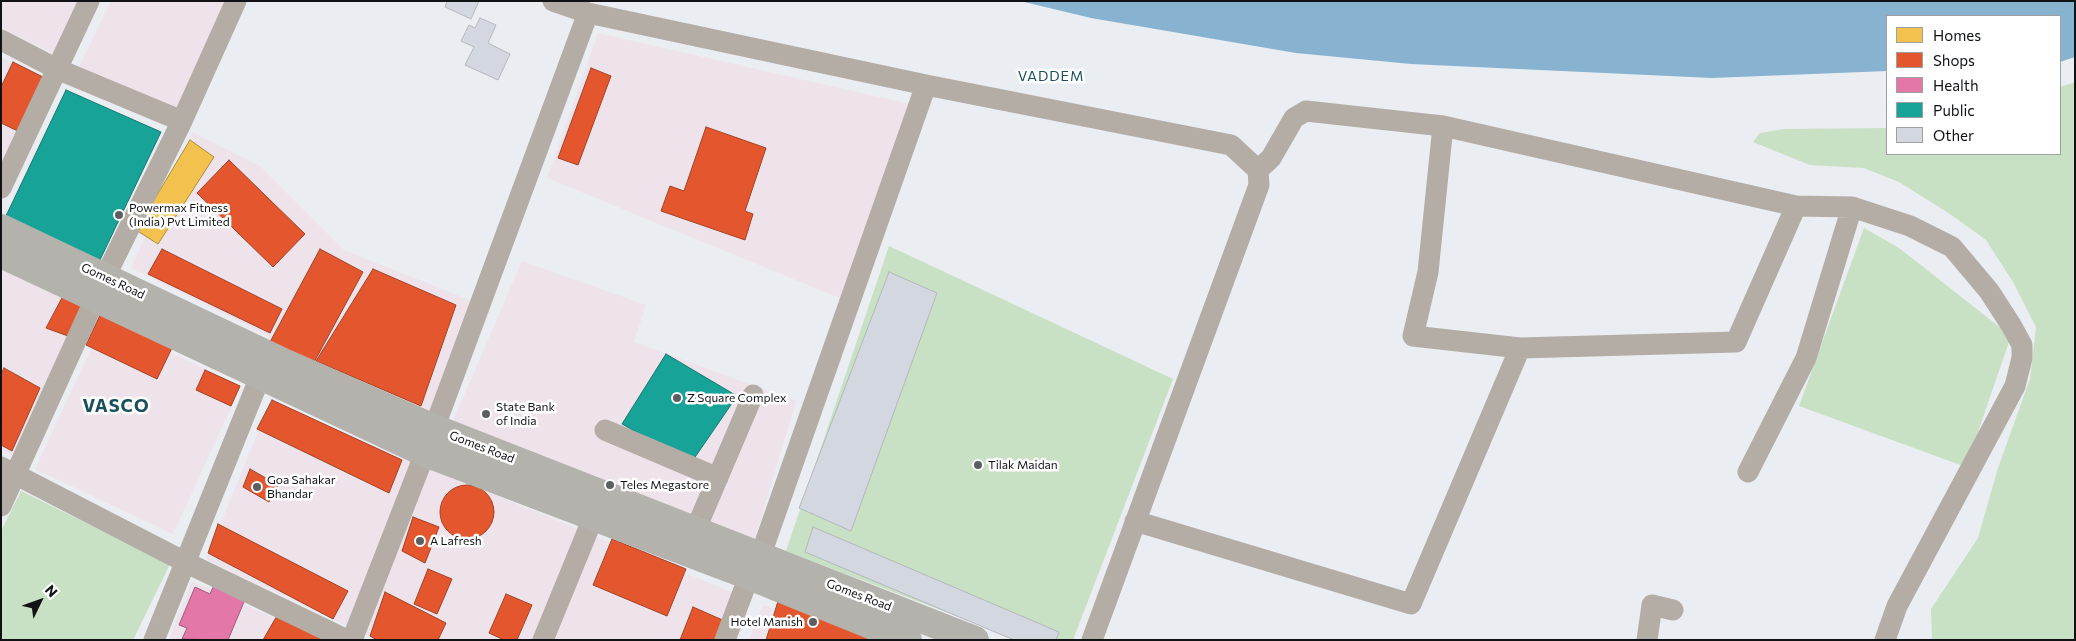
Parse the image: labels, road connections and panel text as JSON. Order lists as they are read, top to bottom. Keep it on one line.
{"streets":{"main road":["Gomes Road"]},"districts":["VADDEM","VASCO"],"places":["Powermax Fitness (India) Pvt Limited","Z Square Complex","State Bank of India","Tilak Maidan","Teles Megastore","Goa Sahakar Bhandar","A Lafresh","Hotel Manish"],"legend":["Homes","Shops","Health","Public","Other"],"north":"top right"}
